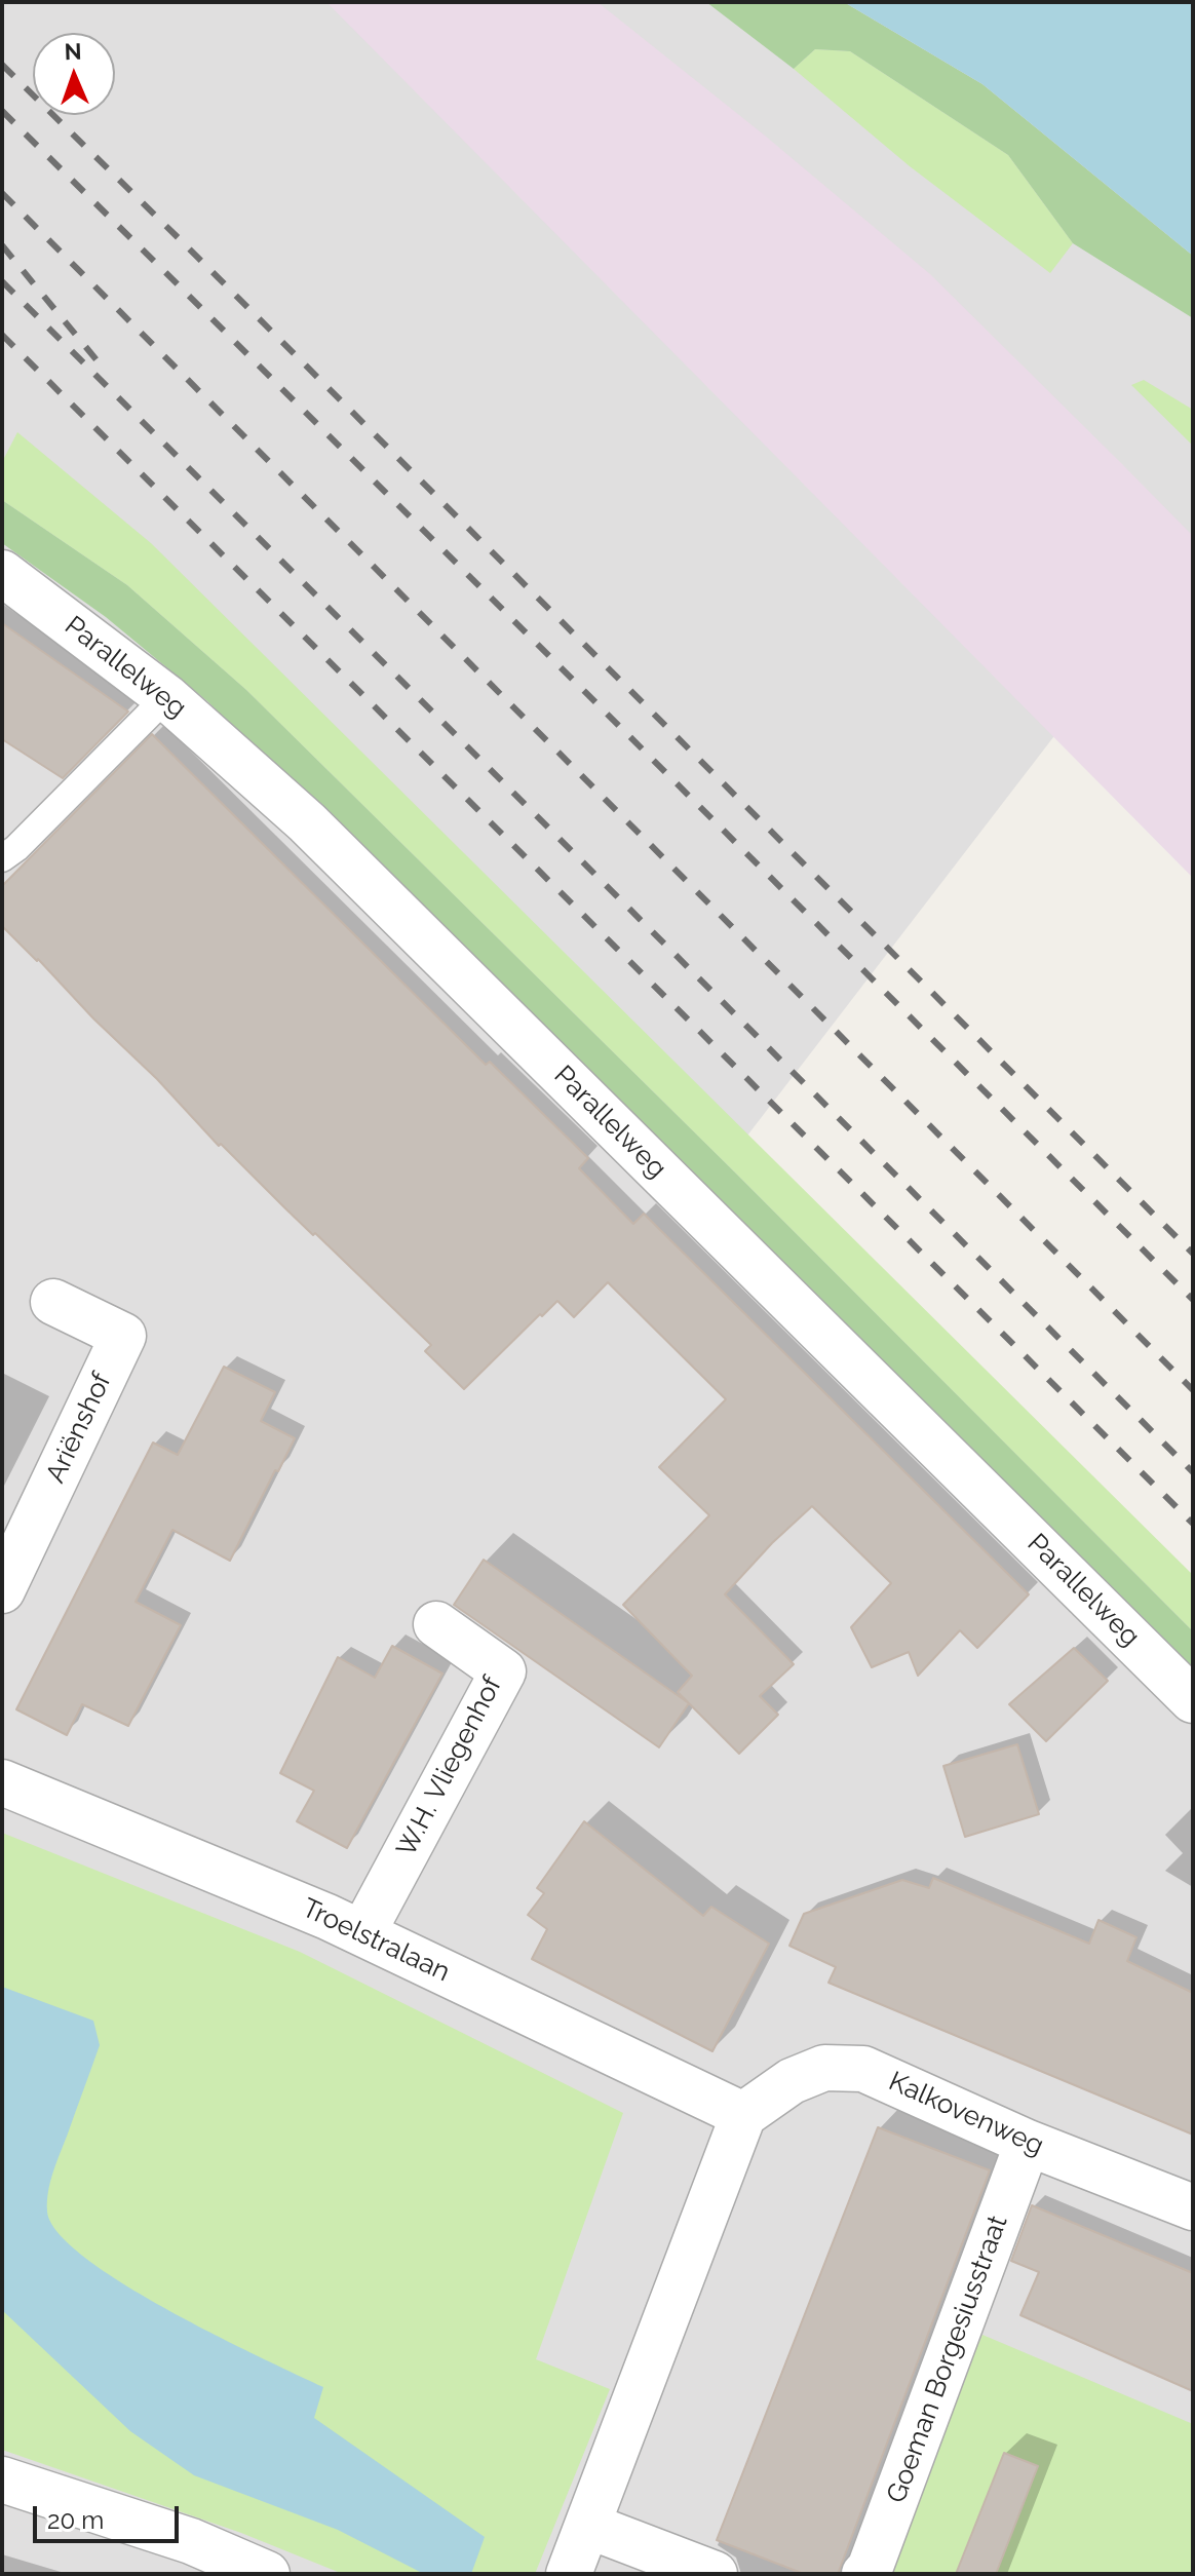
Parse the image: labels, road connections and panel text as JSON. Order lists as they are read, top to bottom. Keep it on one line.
{"streets":{"street":["Parallelweg","Ariënshof","W.H. Vliegenhof","Troelstralaan","Kalkovenweg","Goeman Borgesiusstraat"]},"crossings":[["W.H. Vliegenhof","Troelstralaan"],["Troelstralaan","Kalkovenweg"],["Kalkovenweg","Goeman Borgesiusstraat"]],"scale_bar":"20 m","north":"top"}
